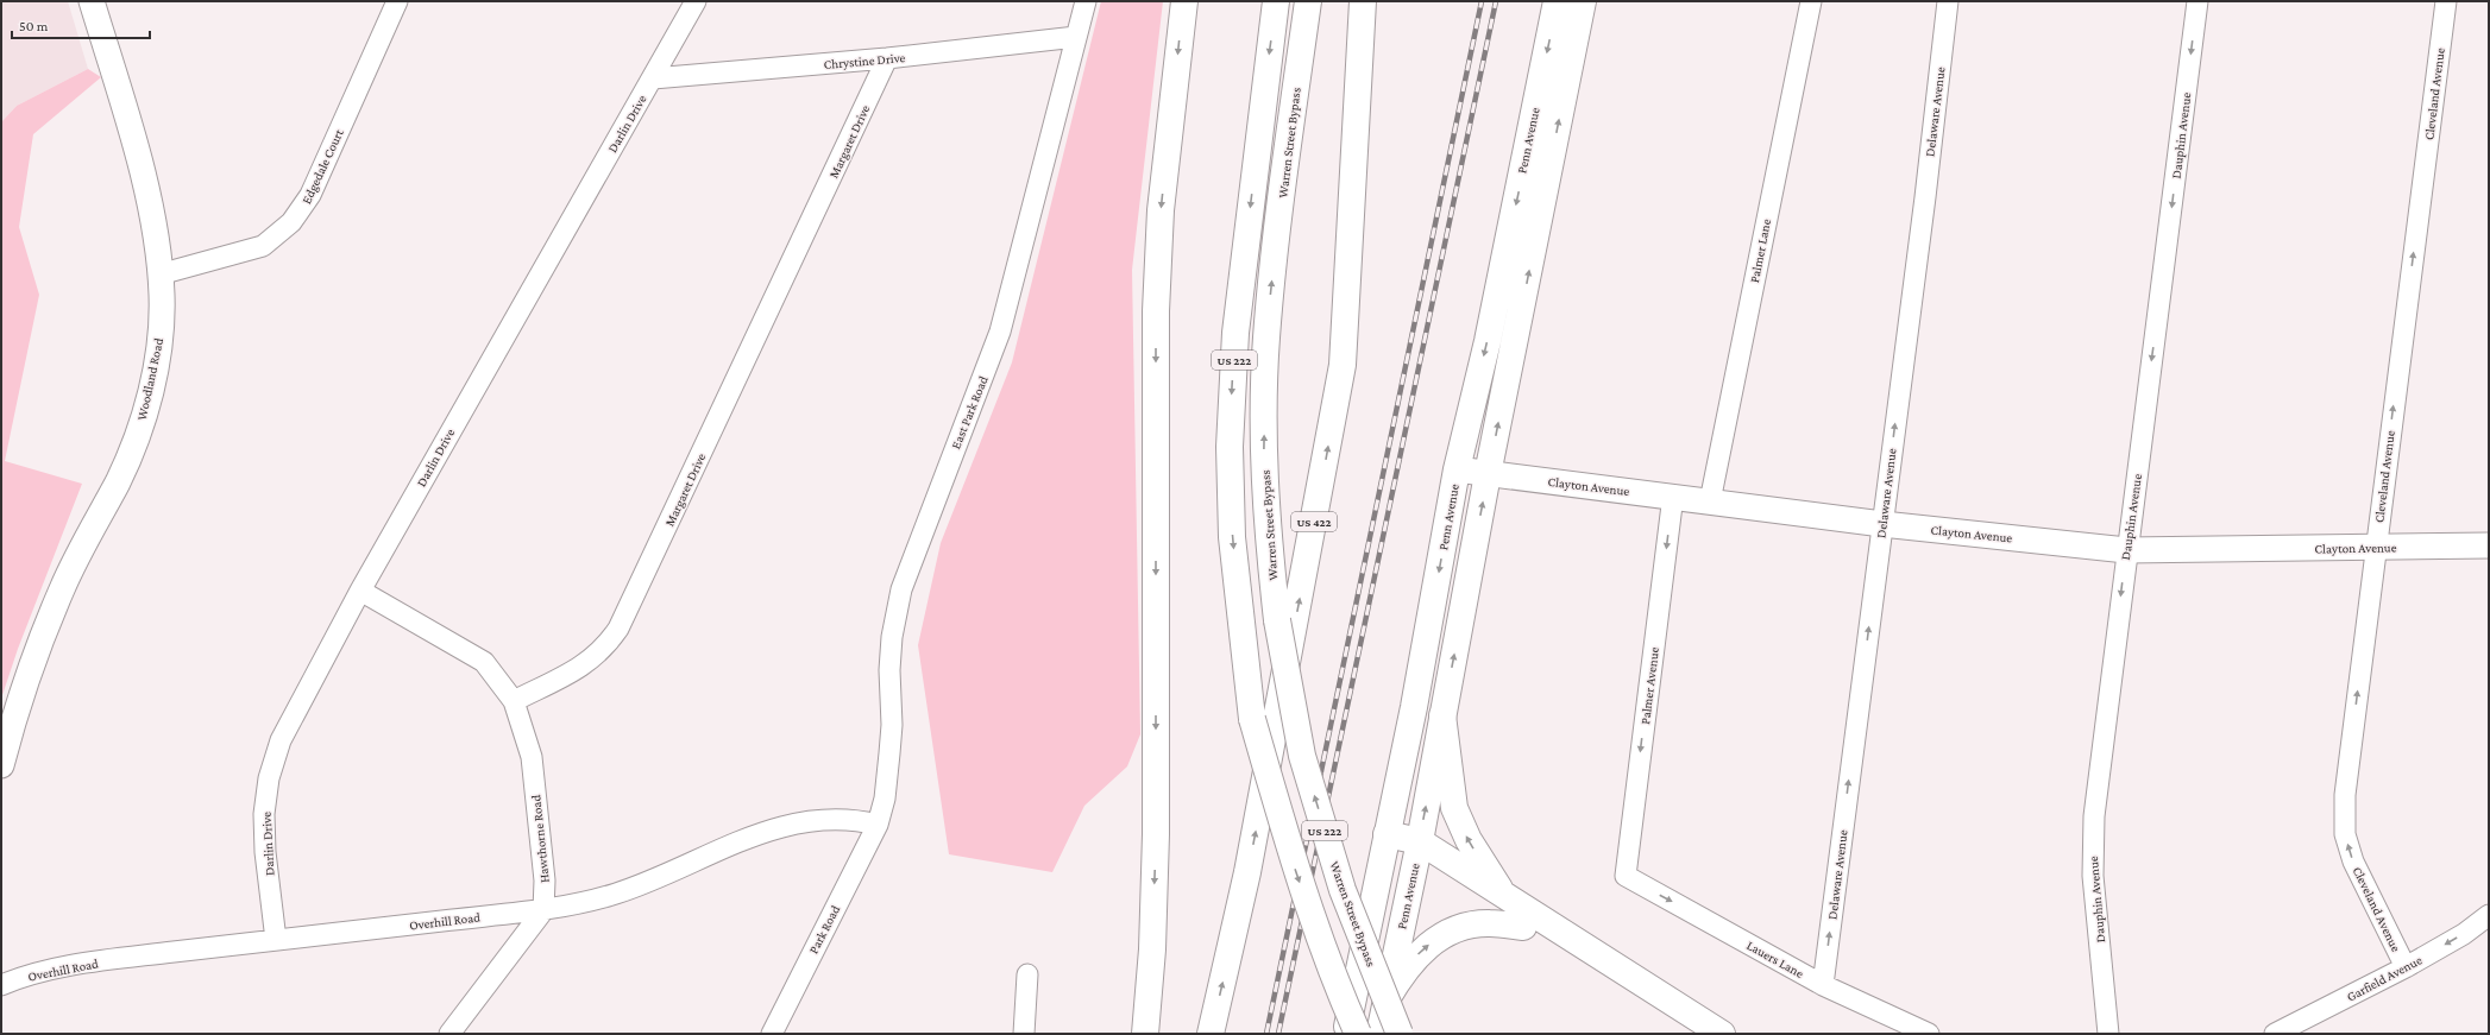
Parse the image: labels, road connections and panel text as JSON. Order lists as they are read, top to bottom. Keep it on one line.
{"streets":{"main road":["Penn Avenue","Warren Street Bypass","US 222","US 422"],"street":["Chrystine Drive","Cleveland Avenue","Delaware Avenue","Darlin Drive","Dauphin Avenue","Margaret Drive","Edgedale Court","Palmer Lane","Woodland Road","East Park Road","Clayton Avenue","Palmer Avenue","Hawthorne Road","Overhill Road","Park Road","Lauers Lane","Garfield Avenue"]},"crossings":[["Chrystine Drive","Darlin Drive"],["Chrystine Drive","Margaret Drive"],["Chrystine Drive","East Park Road"],["Cleveland Avenue","Clayton Avenue"],["Cleveland Avenue","Garfield Avenue"],["Delaware Avenue","Clayton Avenue"],["Delaware Avenue","Lauers Lane"],["Darlin Drive","Overhill Road"],["Dauphin Avenue","Clayton Avenue"],["Penn Avenue","Clayton Avenue"],["Margaret Drive","Hawthorne Road"],["Edgedale Court","Woodland Road"],["Palmer Lane","Clayton Avenue"],["East Park Road","Overhill Road"],["East Park Road","Park Road"],["Clayton Avenue","Palmer Avenue"],["Palmer Avenue","Lauers Lane"],["Hawthorne Road","Overhill Road"],["Overhill Road","Park Road"]],"one_way":["Cleveland Avenue","Delaware Avenue","Dauphin Avenue","Palmer Avenue","Lauers Lane","Garfield Avenue"],"scale_bar":"50 m"}
